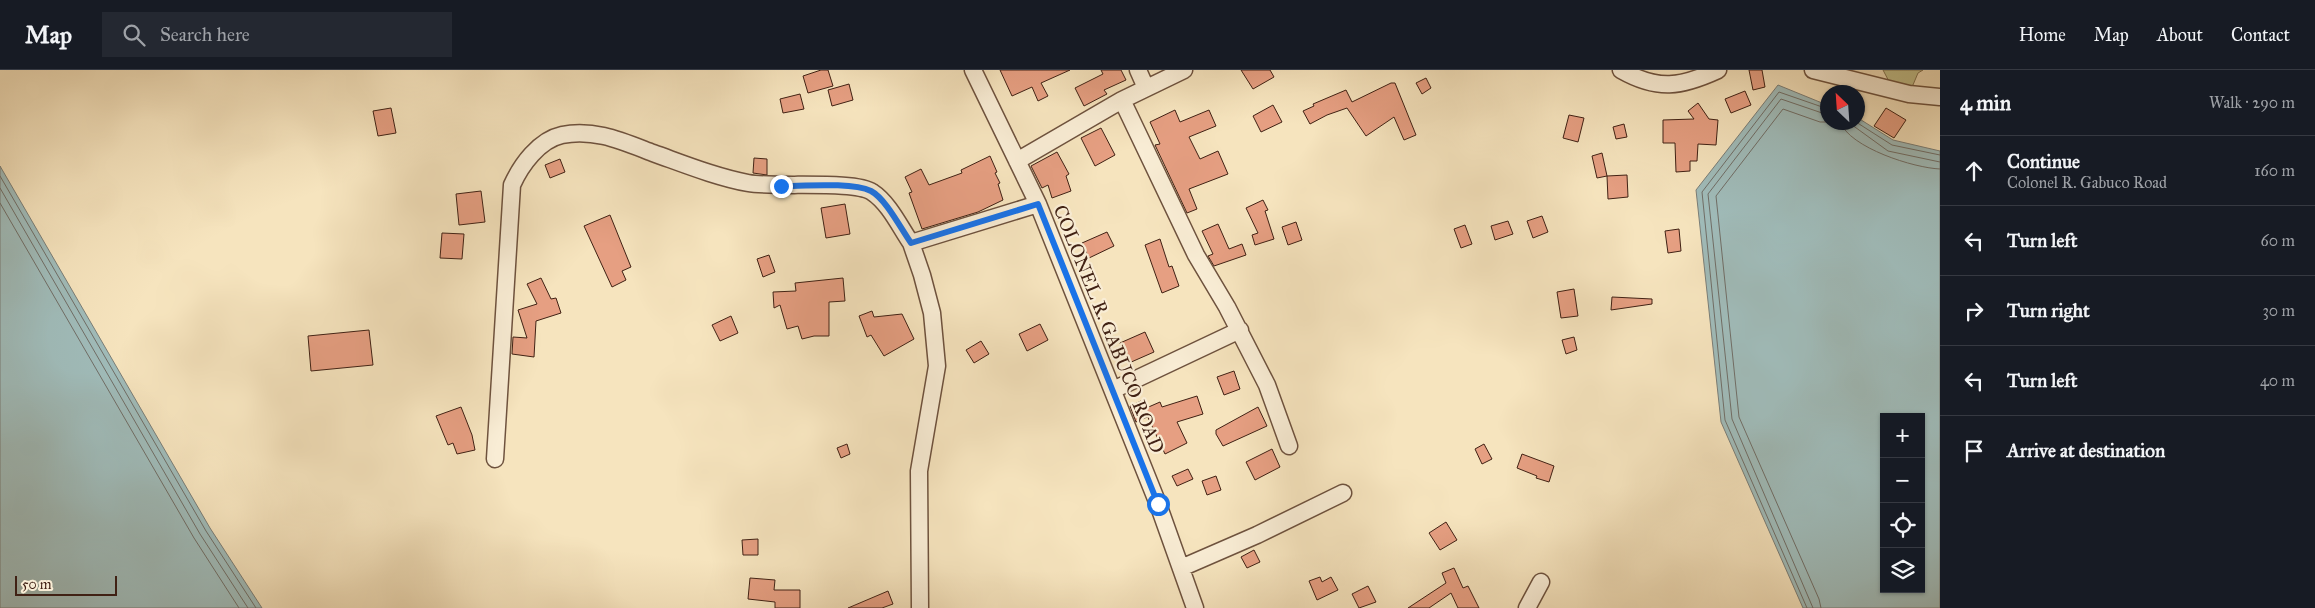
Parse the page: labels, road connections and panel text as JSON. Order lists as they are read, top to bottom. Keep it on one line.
{"streets":{"street":["COLONEL R. GABUCO ROAD"]},"scale_bar":"50 m","north":"top left","page":{"header":"Map","search":"Search here","nav":["Home","Map","About","Contact"],"heading":["4 min","Walk · 290 m"],"list":[["Continue","Colonel R. Gabuco Road","160 m"],["Turn left","60 m"],["Turn right","30 m"],["Turn left","40 m"],"Arrive at destination"],"map_buttons":["+","−"],"scale":"50 m"}}
